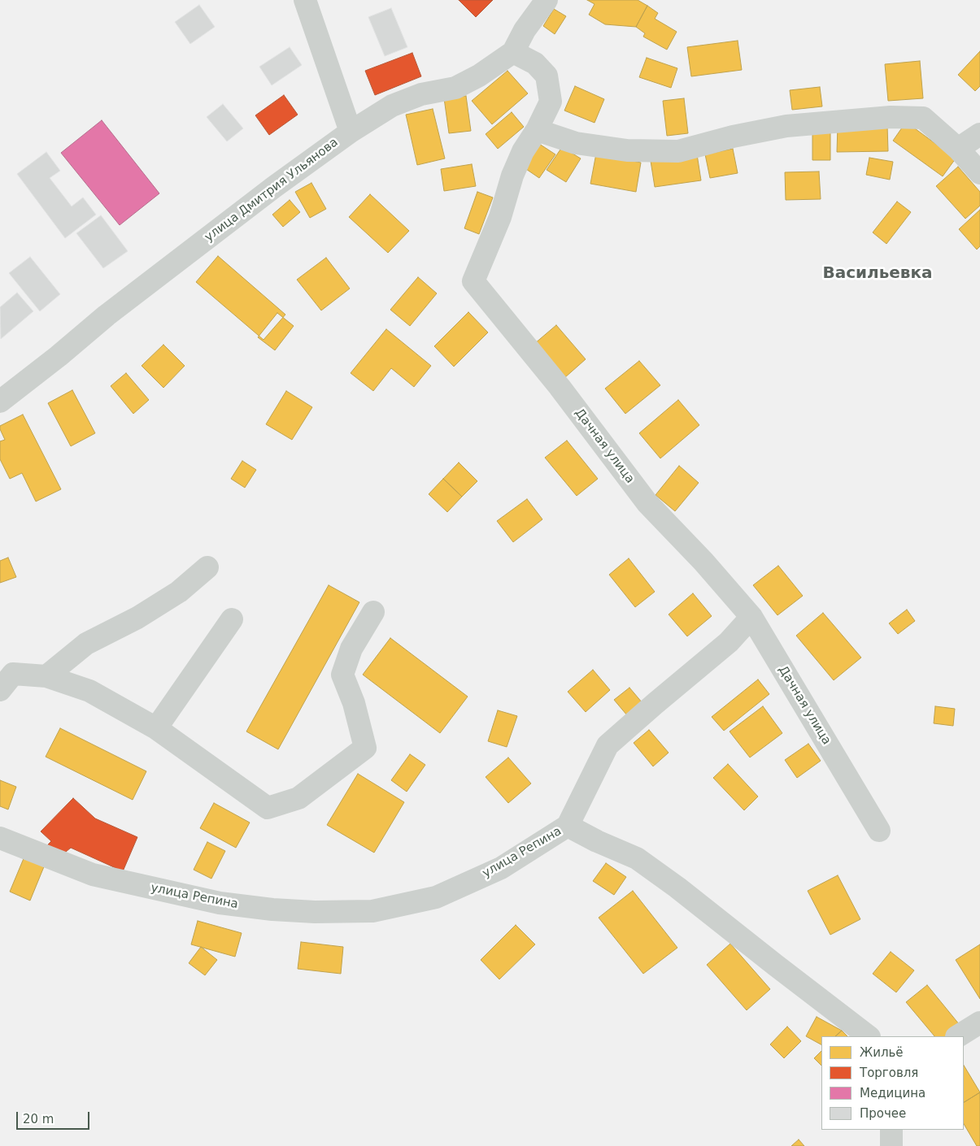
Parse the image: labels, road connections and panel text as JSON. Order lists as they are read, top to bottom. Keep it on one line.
{"streets":{"street":["улица Дмитрия Ульянова","Дачная улица","улица Репина"]},"crossings":[["улица Дмитрия Ульянова","Дачная улица"]],"districts":["Васильевка"],"legend":["Жильё","Торговля","Медицина","Прочее"],"scale_bar":"20 m"}
